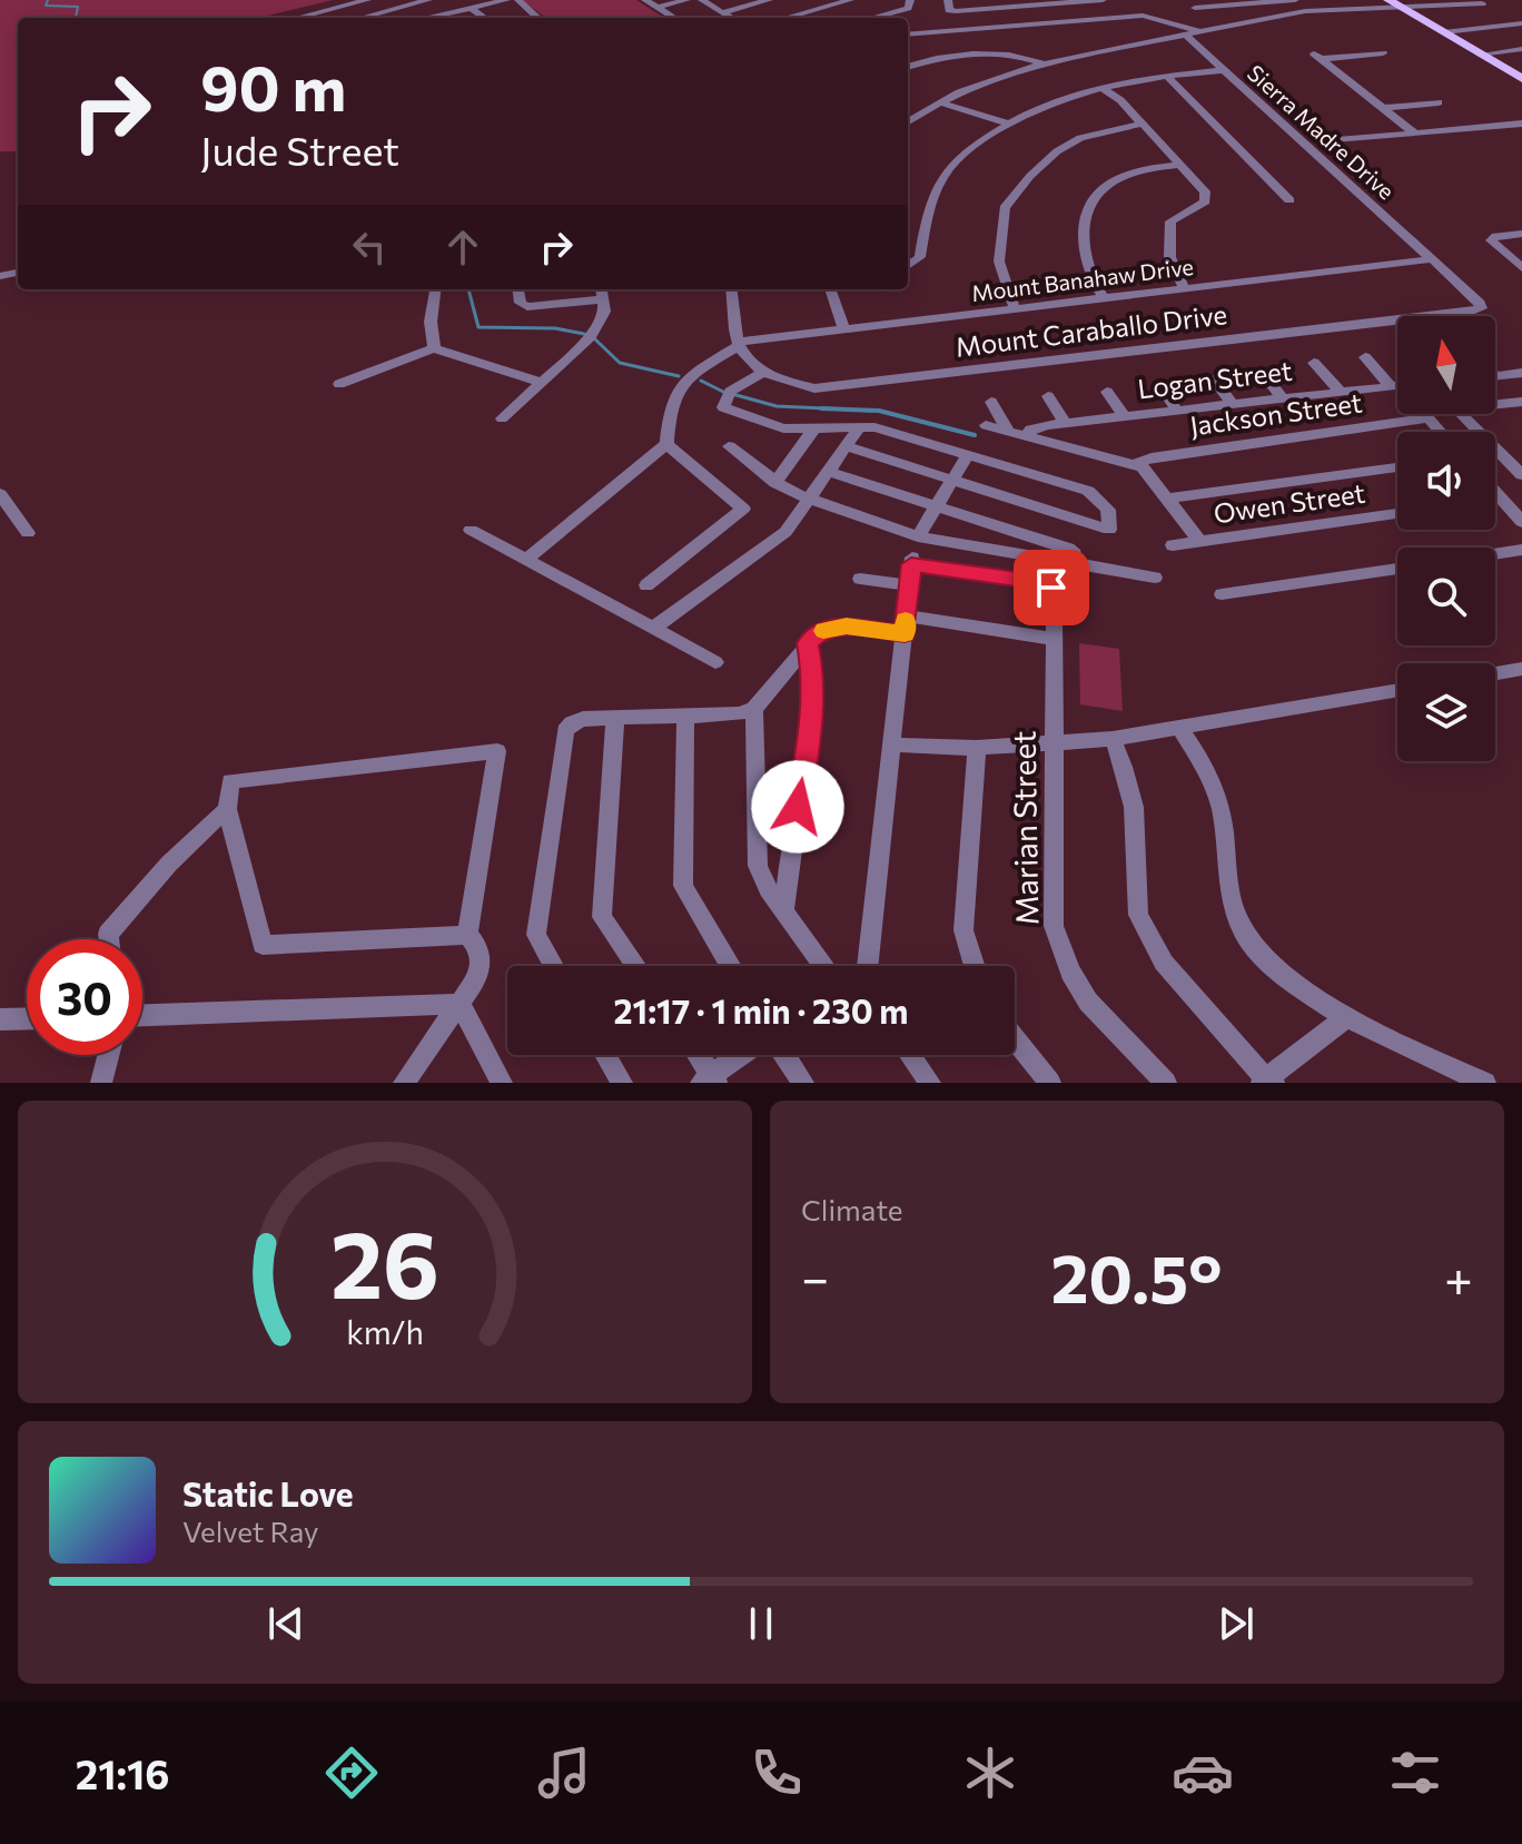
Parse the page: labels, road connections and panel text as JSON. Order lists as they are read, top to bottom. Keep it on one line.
{"streets":{"street":["Sierra Madre Drive","Mount Banahaw Drive","Mount Caraballo Drive","Logan Street","Jackson Street","Owen Street","Marian Street"]},"crossings":[["Sierra Madre Drive","Mount Banahaw Drive"],["Sierra Madre Drive","Mount Caraballo Drive"]],"north":"top","page":{"turn":["90 m","Jude Street"],"limit":"30","trip":"21:17 · 1 min · 230 m","tile":"Climate","heat":["−","20.5°","+"],"song":["Static Love","Velvet Ray"],"tabs":"21:16","gauge":["26","km/h"]}}
